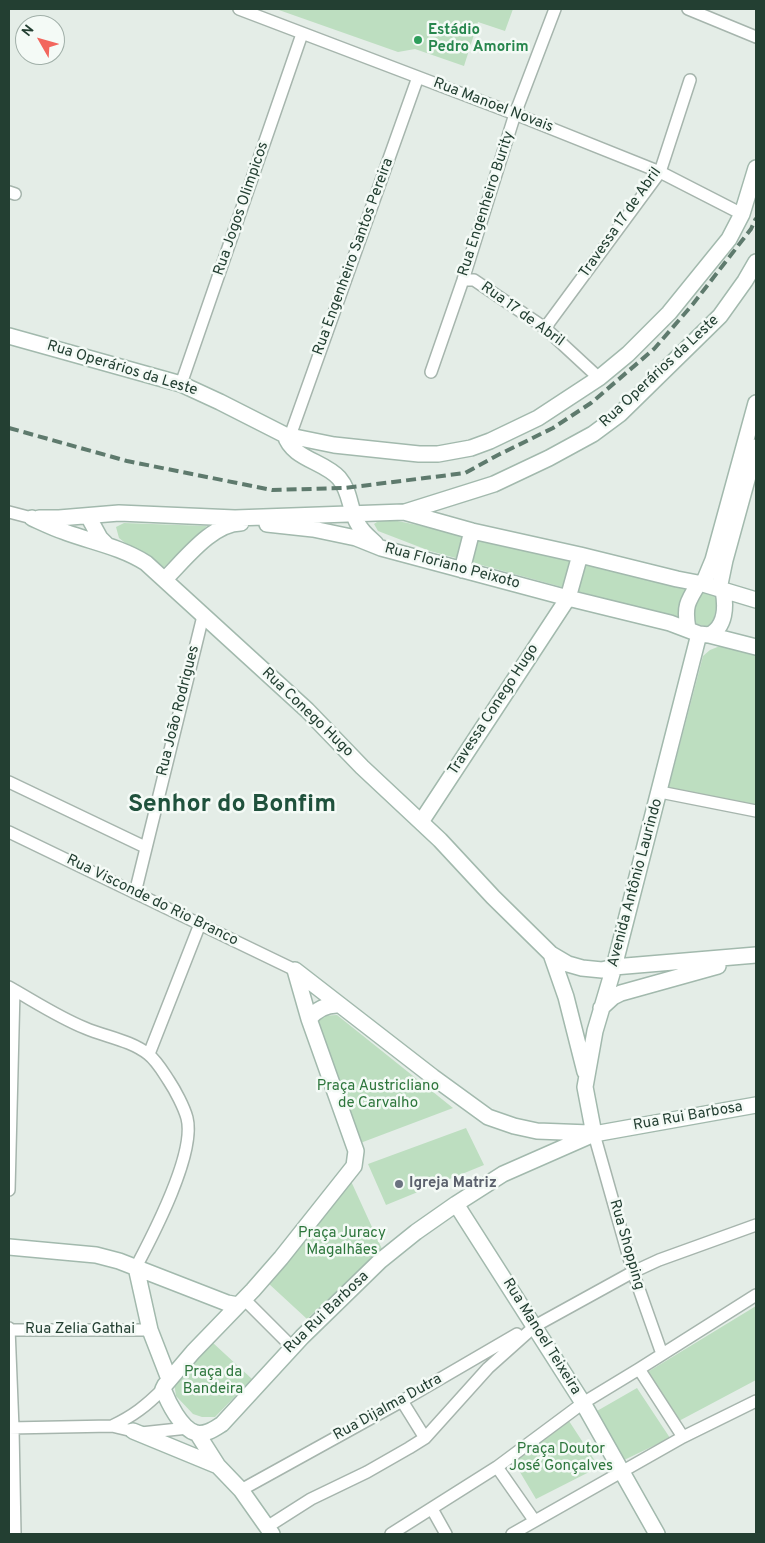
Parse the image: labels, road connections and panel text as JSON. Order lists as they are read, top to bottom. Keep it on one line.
{"streets":{"street":["Rua Manoel Novais","Rua Engenheiro Burity","Rua Jogos Olimpicos","Travessa 17 de Abril","Rua Engenheiro Santos Pereira","Rua 17 de Abril","Rua Operários da Leste","Rua Floriano Peixoto","Travessa Conego Hugo","Rua João Rodrigues","Rua Conego Hugo","Avenida Antônio Laurindo","Rua Visconde do Rio Branco","Rua Rui Barbosa","Rua Shopping","Rua Zelia Gathai","Rua Manoel Teixeira","Rua Dijalma Dutra"]},"crossings":[["Rua Manoel Novais","Rua Engenheiro Burity"],["Rua Manoel Novais","Rua Jogos Olimpicos"],["Rua Manoel Novais","Travessa 17 de Abril"],["Rua Manoel Novais","Rua Engenheiro Santos Pereira"],["Rua Manoel Novais","Rua Operários da Leste"],["Rua Engenheiro Burity","Rua 17 de Abril"],["Rua Jogos Olimpicos","Rua Operários da Leste"],["Travessa 17 de Abril","Rua 17 de Abril"],["Rua Engenheiro Santos Pereira","Rua Operários da Leste"],["Rua 17 de Abril","Rua Operários da Leste"],["Rua Floriano Peixoto","Travessa Conego Hugo"],["Rua Floriano Peixoto","Rua Conego Hugo"],["Rua Floriano Peixoto","Avenida Antônio Laurindo"],["Travessa Conego Hugo","Rua Conego Hugo"],["Rua João Rodrigues","Rua Conego Hugo"],["Rua João Rodrigues","Rua Visconde do Rio Branco"],["Avenida Antônio Laurindo","Rua Rui Barbosa"],["Avenida Antônio Laurindo","Rua Shopping"],["Rua Rui Barbosa","Rua Shopping"],["Rua Rui Barbosa","Rua Manoel Teixeira"],["Rua Manoel Teixeira","Rua Dijalma Dutra"]],"districts":["Senhor do Bonfim"],"parks":["Praça Austricliano de Carvalho","Praça Juracy Magalhães","Praça da Bandeira","Praça Doutor José Gonçalves"],"places":["Estádio Pedro Amorim","Igreja Matriz"],"north":"top left"}
